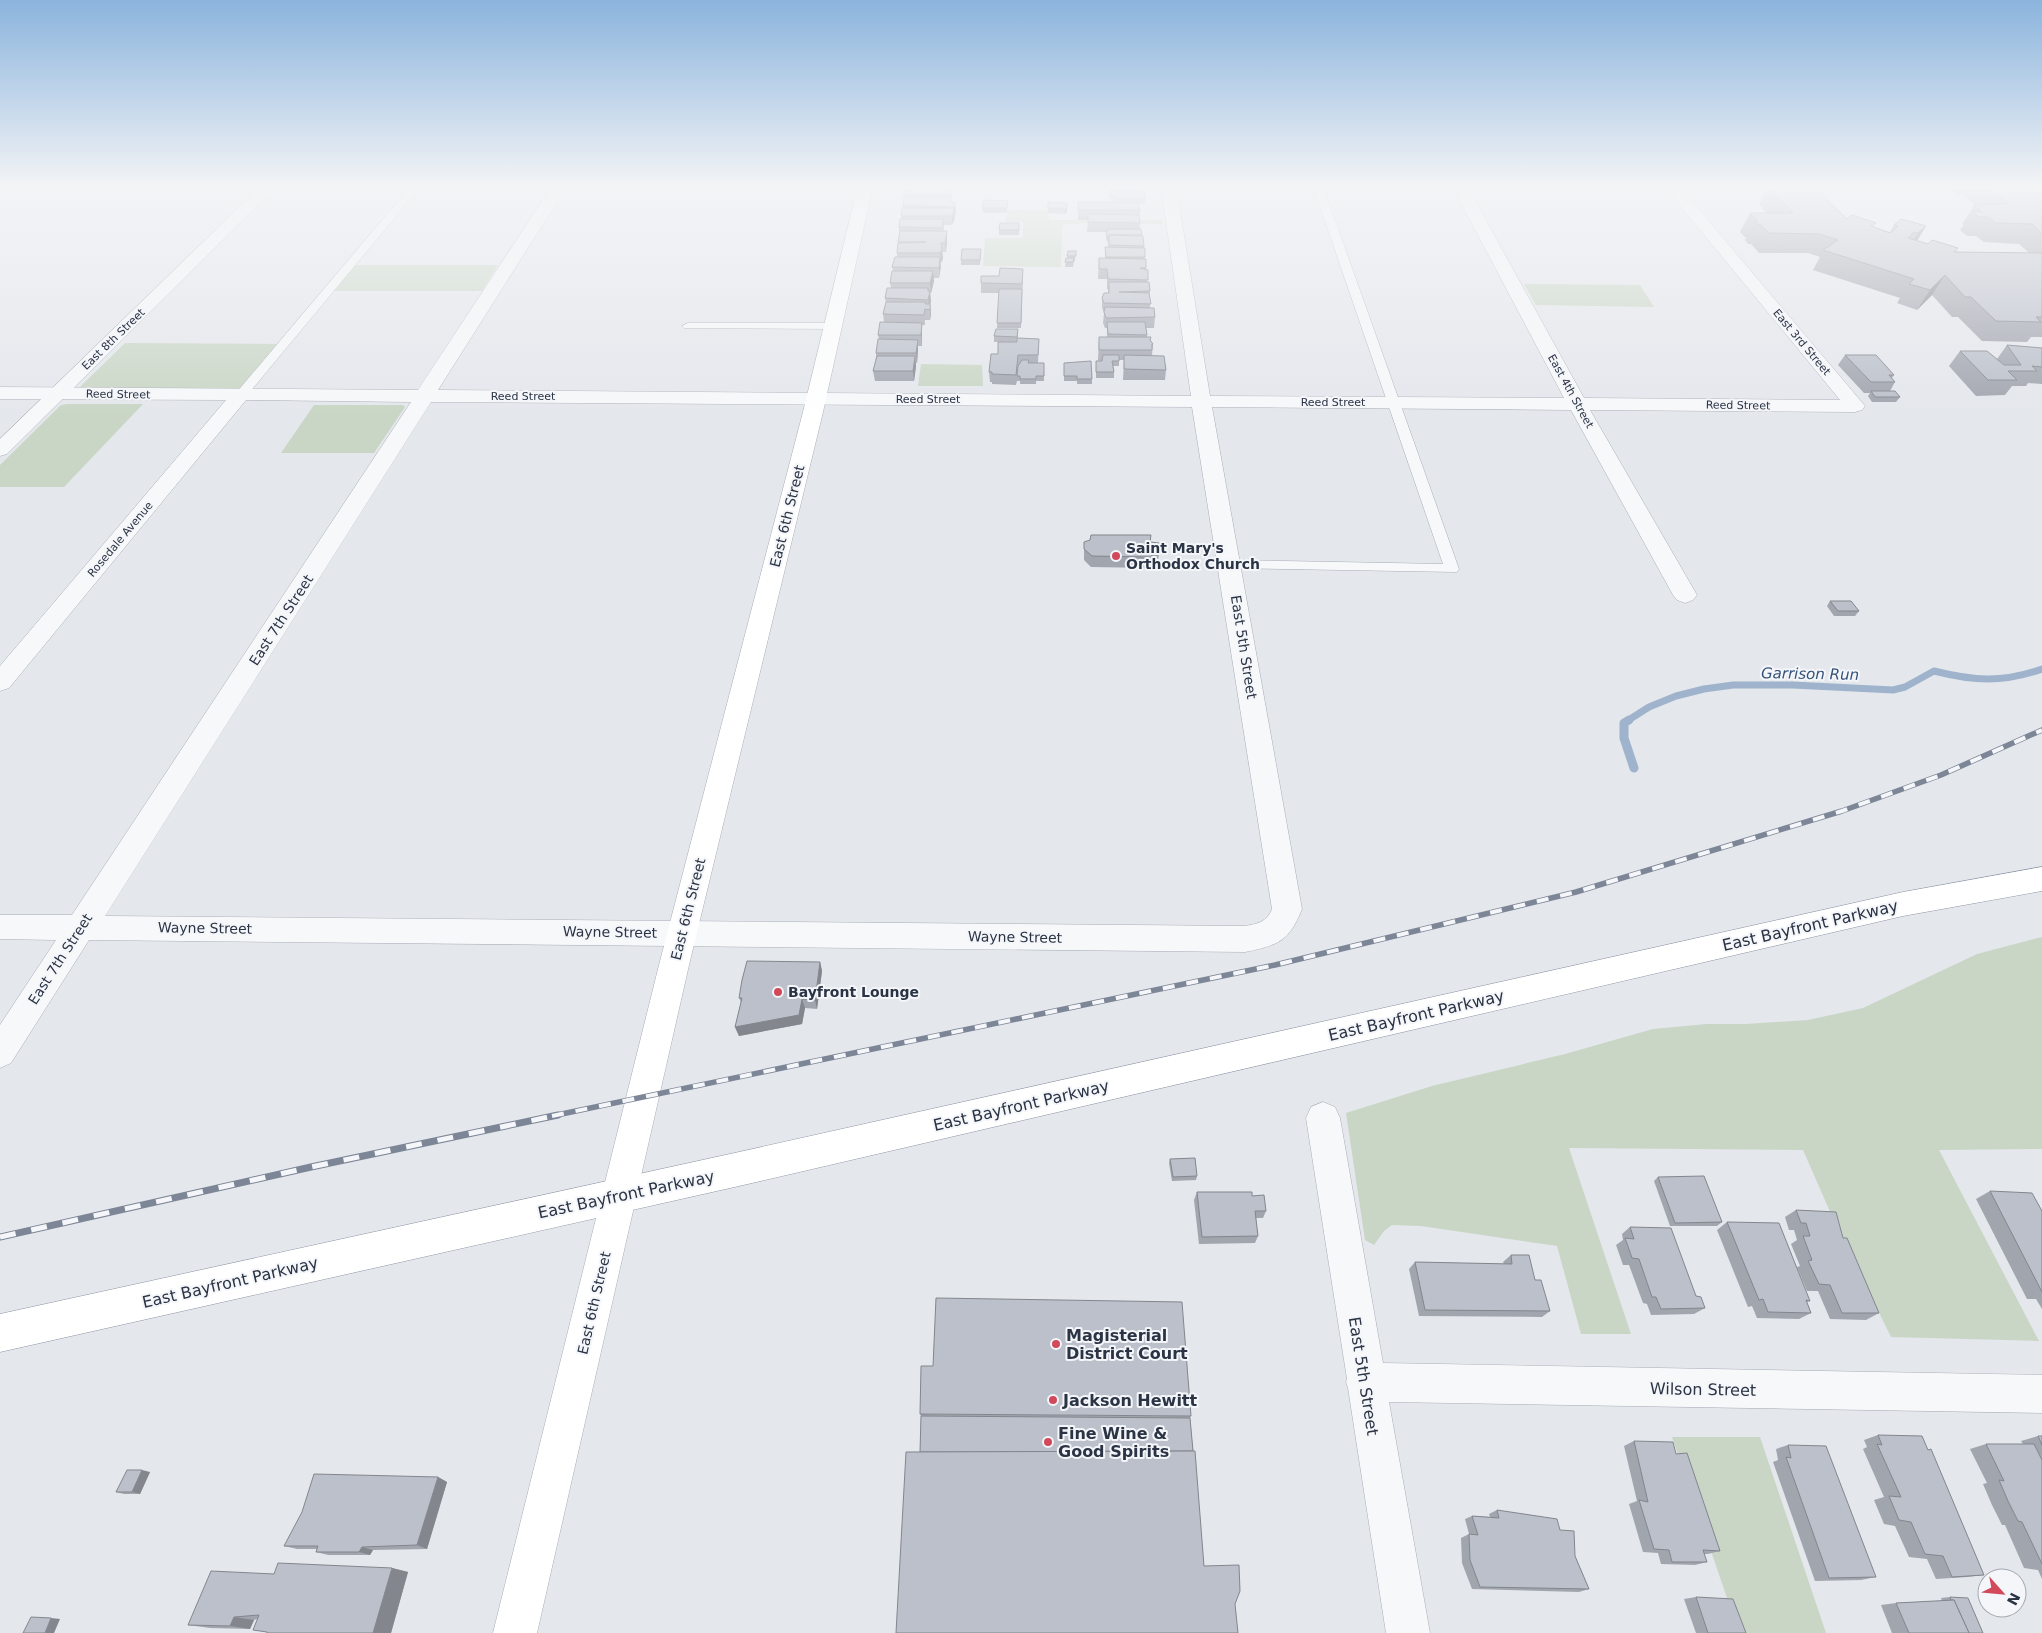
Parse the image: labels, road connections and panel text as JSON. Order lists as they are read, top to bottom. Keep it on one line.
{"streets":{"main road":["East 6th Street","East Bayfront Parkway"],"street":["East 8th Street","East 3rd Street","East 4th Street","Reed Street","Rosedale Avenue","East 7th Street","East 5th Street","Wayne Street","Wilson Street"]},"crossings":[["East 8th Street","Reed Street"],["East 3rd Street","Reed Street"],["East 4th Street","Reed Street"],["Reed Street","East 6th Street"],["Reed Street","Rosedale Avenue"],["Reed Street","East 7th Street"],["Reed Street","East 5th Street"],["East 6th Street","East Bayfront Parkway"],["East 6th Street","Wayne Street"],["East 7th Street","Wayne Street"],["East 5th Street","Wayne Street"],["East 5th Street","Wilson Street"]],"water":["Garrison Run"],"places":["Saint Mary's Orthodox Church","Bayfront Lounge","Magisterial District Court","Jackson Hewitt","Fine Wine & Good Spirits"],"north":"bottom right"}
